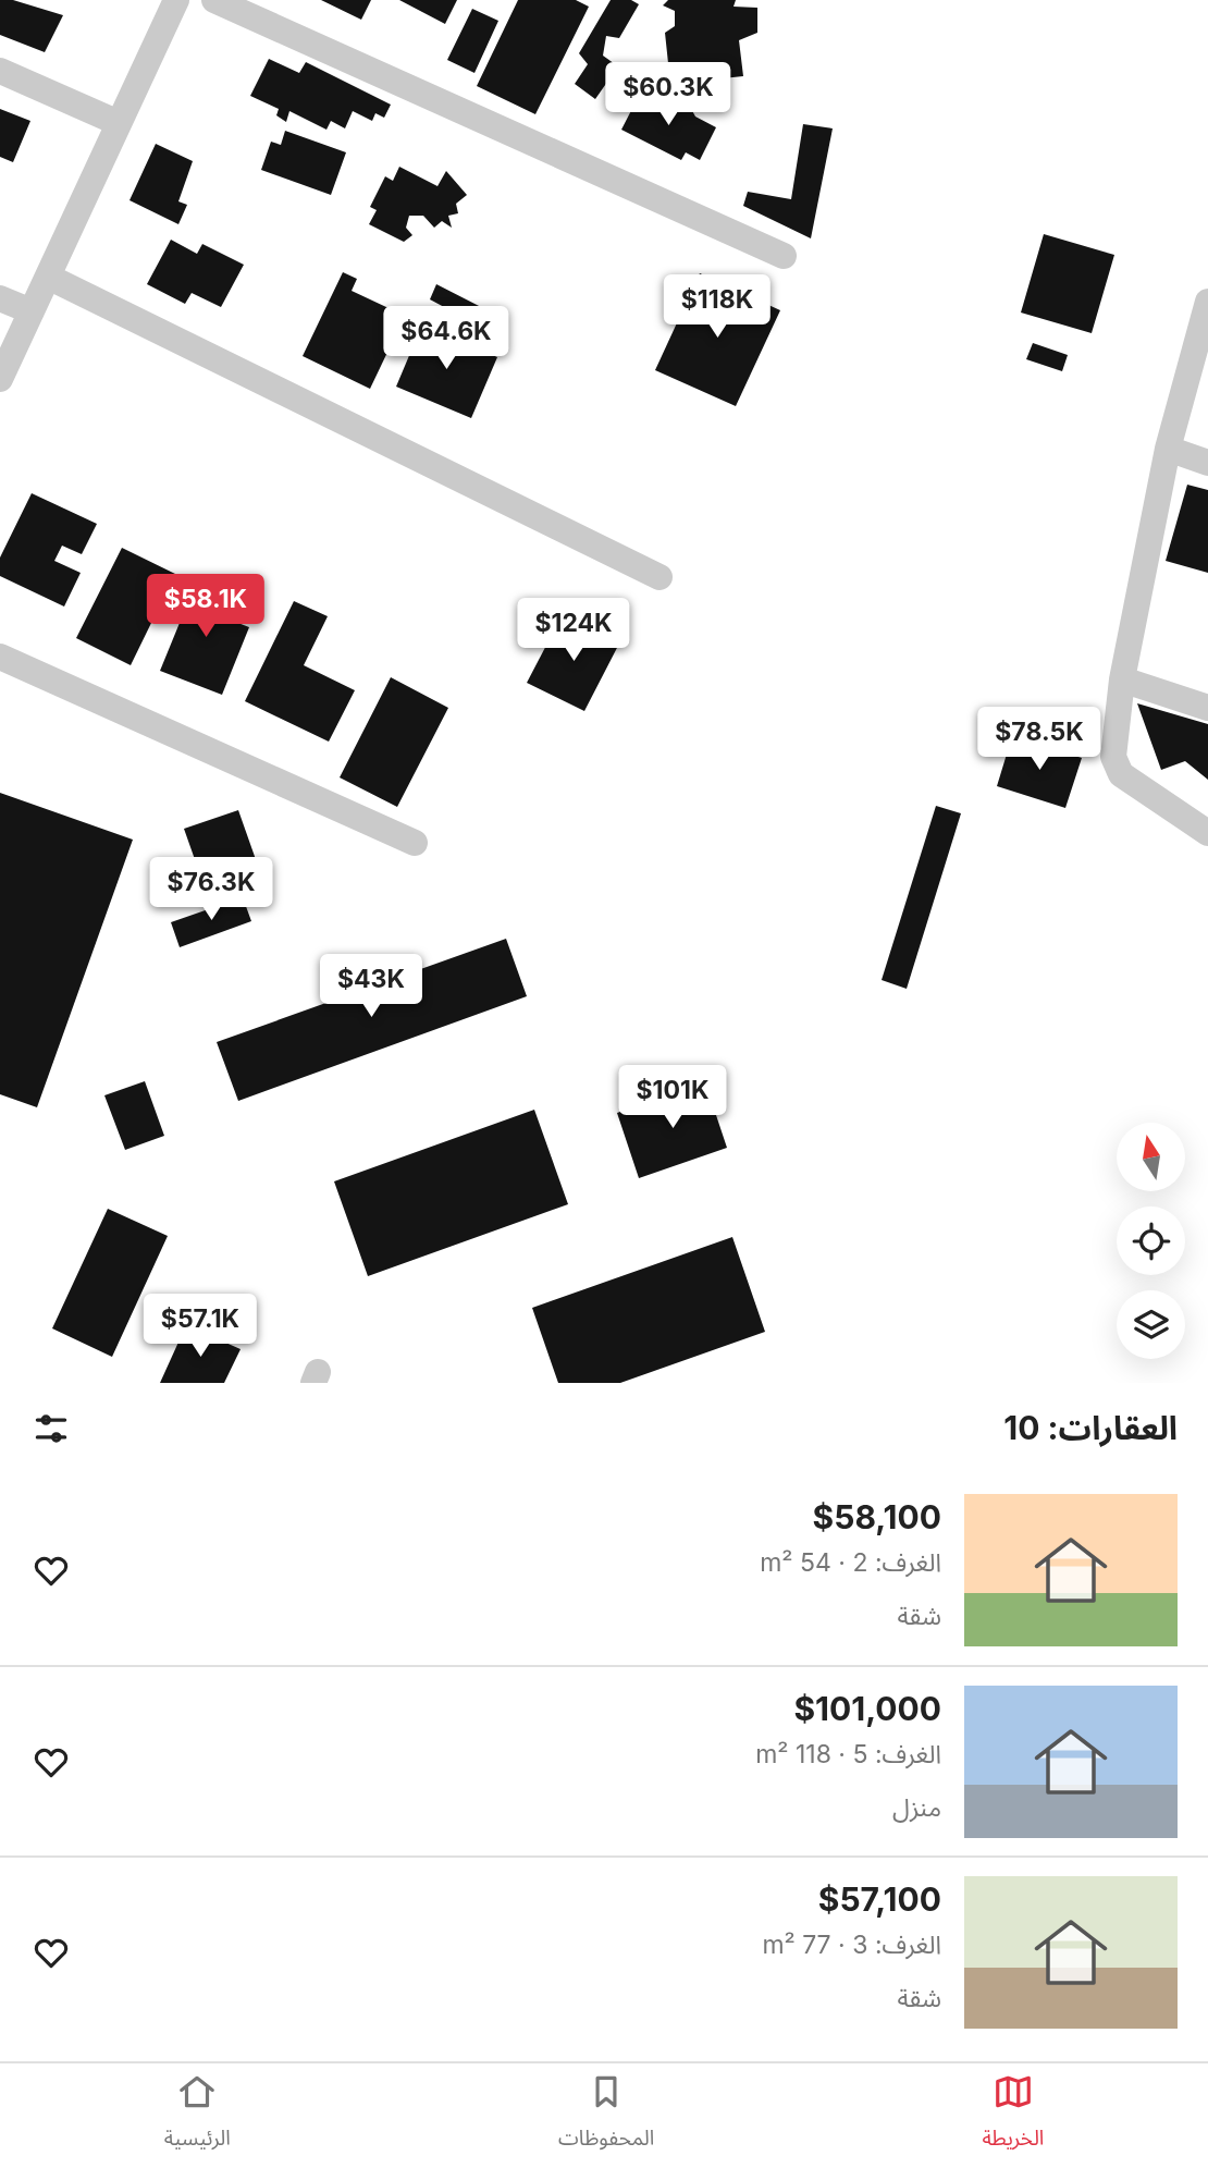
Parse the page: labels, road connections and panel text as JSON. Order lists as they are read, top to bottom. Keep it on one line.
{"north":"top","page":{"price":["$60.3K","$118K","$64.6K","$58.1K","$124K","$78.5K","$76.3K","$43K","$101K","$57.1K"],"heading":"العقارات: 10","list":[{"name":"$58,100","note":"الغرف: 2 · 54 m² · شقة"},{"name":"$101,000","note":"الغرف: 5 · 118 m² · منزل"},{"name":"$57,100","note":"الغرف: 3 · 77 m² · شقة"}],"tabs":["الخريطة","المحفوظات","الرئيسية"]}}
